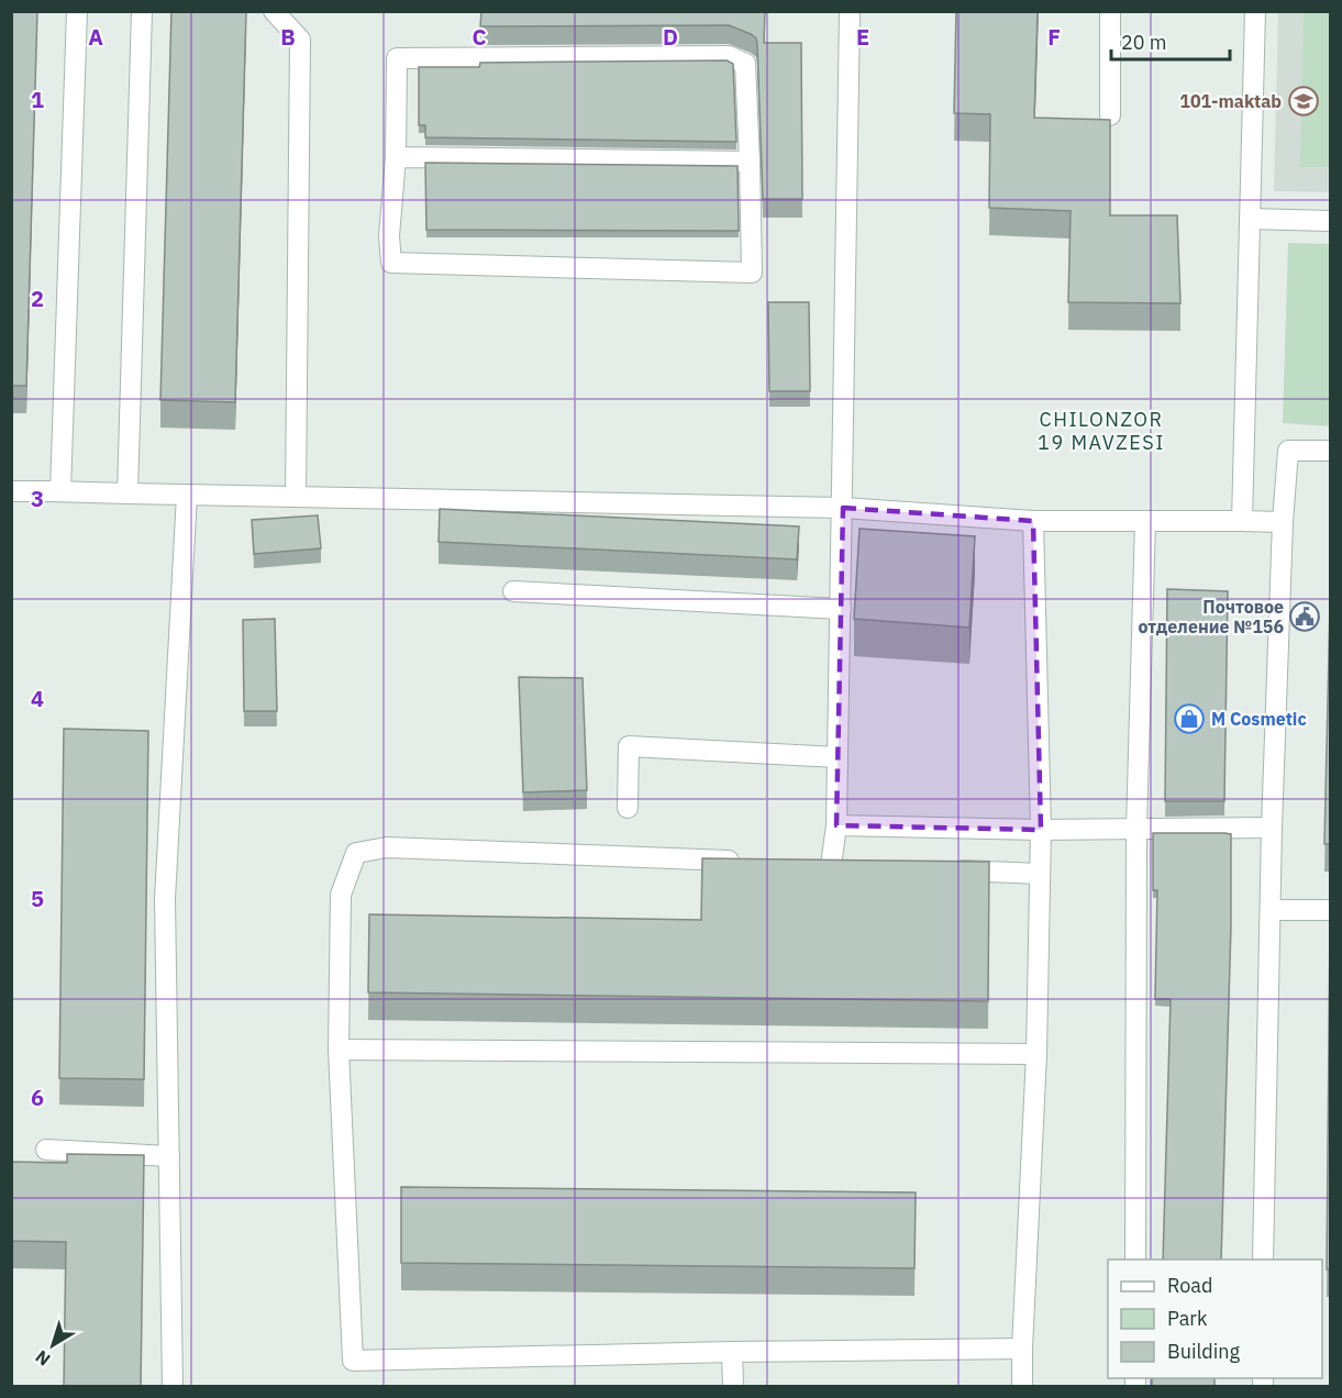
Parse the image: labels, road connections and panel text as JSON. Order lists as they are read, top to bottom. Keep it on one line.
{"districts":["CHILONZOR 19 MAVZESI"],"places":{"school or university":["101-maktab"],"public building":["Почтовое отделение №156"],"shop":["M Cosmetic"]},"legend":["Road","Park","Building"],"scale_bar":"20 m","north":"bottom left","grid":{"columns":["A","B","C","D","E","F"],"rows":["1","2","3","4","5","6"]}}
